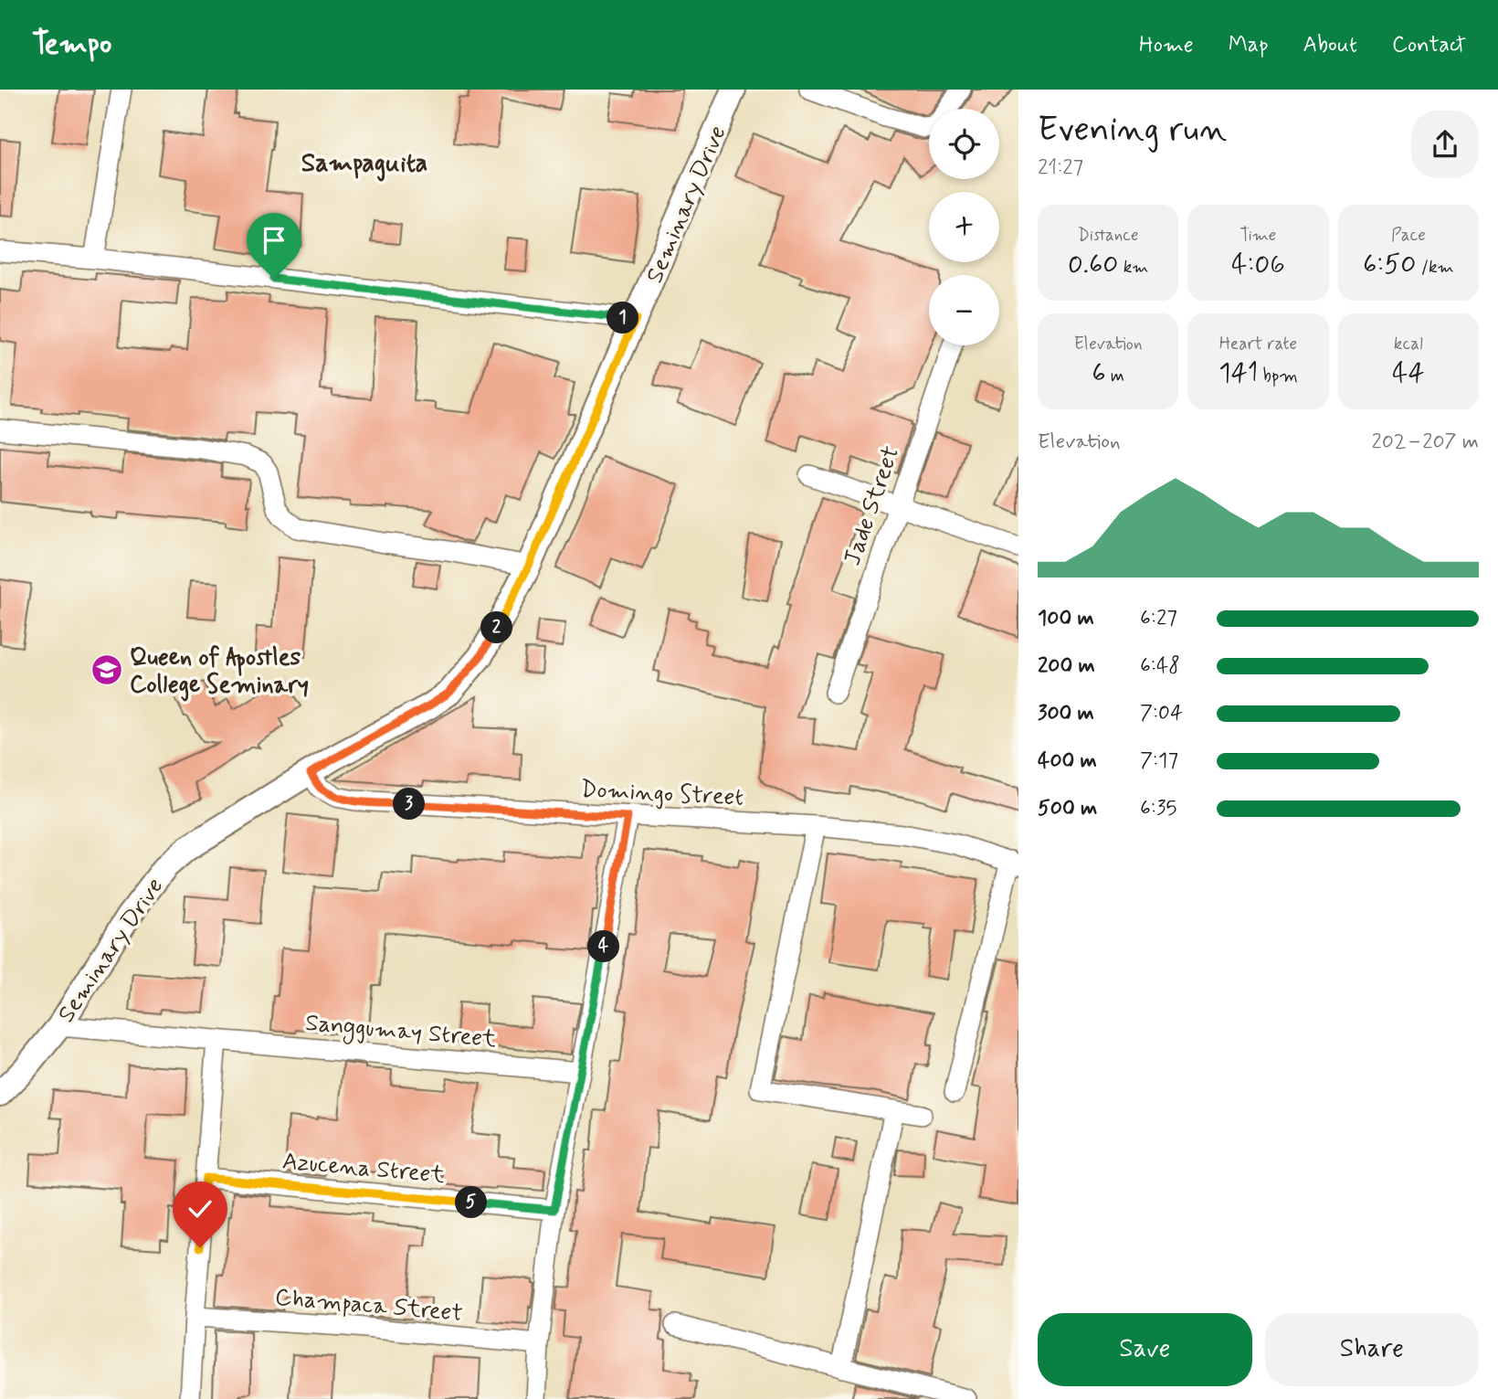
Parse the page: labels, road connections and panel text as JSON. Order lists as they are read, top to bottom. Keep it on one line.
{"streets":{"street":["Seminary Drive","Jade Street","Domingo Street","Sanggumay Street","Azucena Street","Champaca Street"]},"crossings":[["Seminary Drive","Domingo Street"],["Seminary Drive","Sanggumay Street"]],"districts":["Sampaguita"],"places":{"school or university":["Queen of Apostles College Seminary"]},"page":{"header":"Tempo","nav":["Home","Map","About","Contact"],"heading":["Evening run","21:27"],"map_buttons":["+","−"],"stats":[["Distance","0.60 km"],["Time","4:06"],["Pace","6:50 /km"],["Elevation","6 m"],["Heart rate","141 bpm"],["kcal","44"]],"pins":["1","2","3","4","5"],"chart":["Elevation","202–207 m"],"list":[{"name":"100 m","note":"6:27"},{"name":"200 m","note":"6:48"},{"name":"300 m","note":"7:04"},{"name":"400 m","note":"7:17"},{"name":"500 m","note":"6:35"}],"buttons":["Save","Share"]}}
